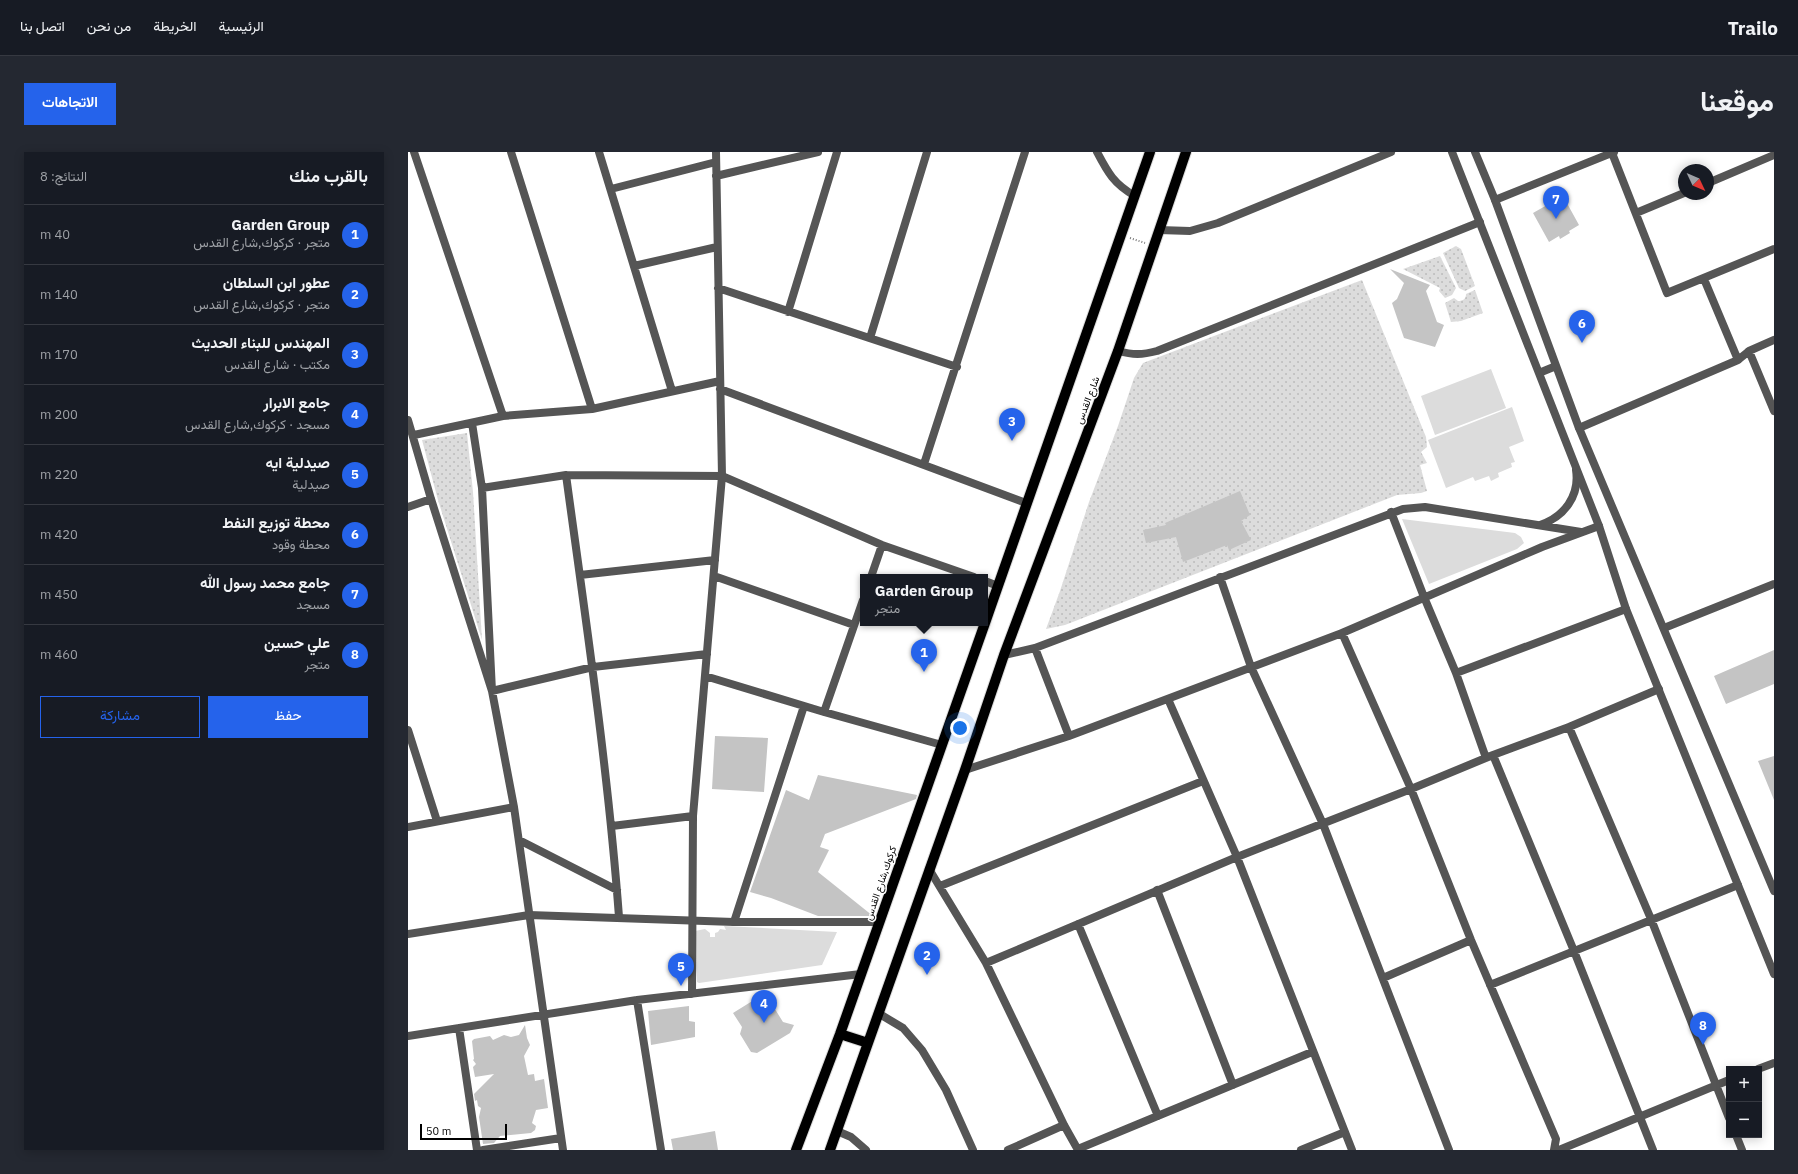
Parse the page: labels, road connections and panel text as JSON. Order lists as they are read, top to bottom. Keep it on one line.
{"streets":{"main road":["شارع القدس","كركوك,شارع القدس"]},"scale_bar":"50 m","north":"bottom right","page":{"header":"Trailo","nav":["الرئيسية","الخريطة","من نحن","اتصل بنا"],"title":"موقعنا","buttons":["الاتجاهات",["حفظ","مشاركة"]],"heading":["بالقرب منك","النتائج: 8"],"pins":["7","6","3","1","2","5","4","8"],"list":[{"mark":"1","name":"Garden Group","note":"متجر · كركوك,شارع القدس","value":"40 m"},{"mark":"2","name":"عطور ابن السلطان","note":"متجر · كركوك,شارع القدس","value":"140 m"},{"mark":"3","name":"المهندس للبناء الحديث","note":"مكتب · شارع القدس","value":"170 m"},{"mark":"4","name":"جامع الابرار","note":"مسجد · كركوك,شارع القدس","value":"200 m"},{"mark":"5","name":"صیدلیة ایە","note":"صيدلية","value":"220 m"},{"mark":"6","name":"محطة توزيع النفط","note":"محطة وقود","value":"420 m"},{"mark":"7","name":"جامع محمد رسول الله","note":"مسجد","value":"450 m"},{"mark":"8","name":"علي حسين","note":"متجر","value":"460 m"}],"popup":["Garden Group","متجر"],"map_buttons":["+","−"],"scale":"50 m"}}
